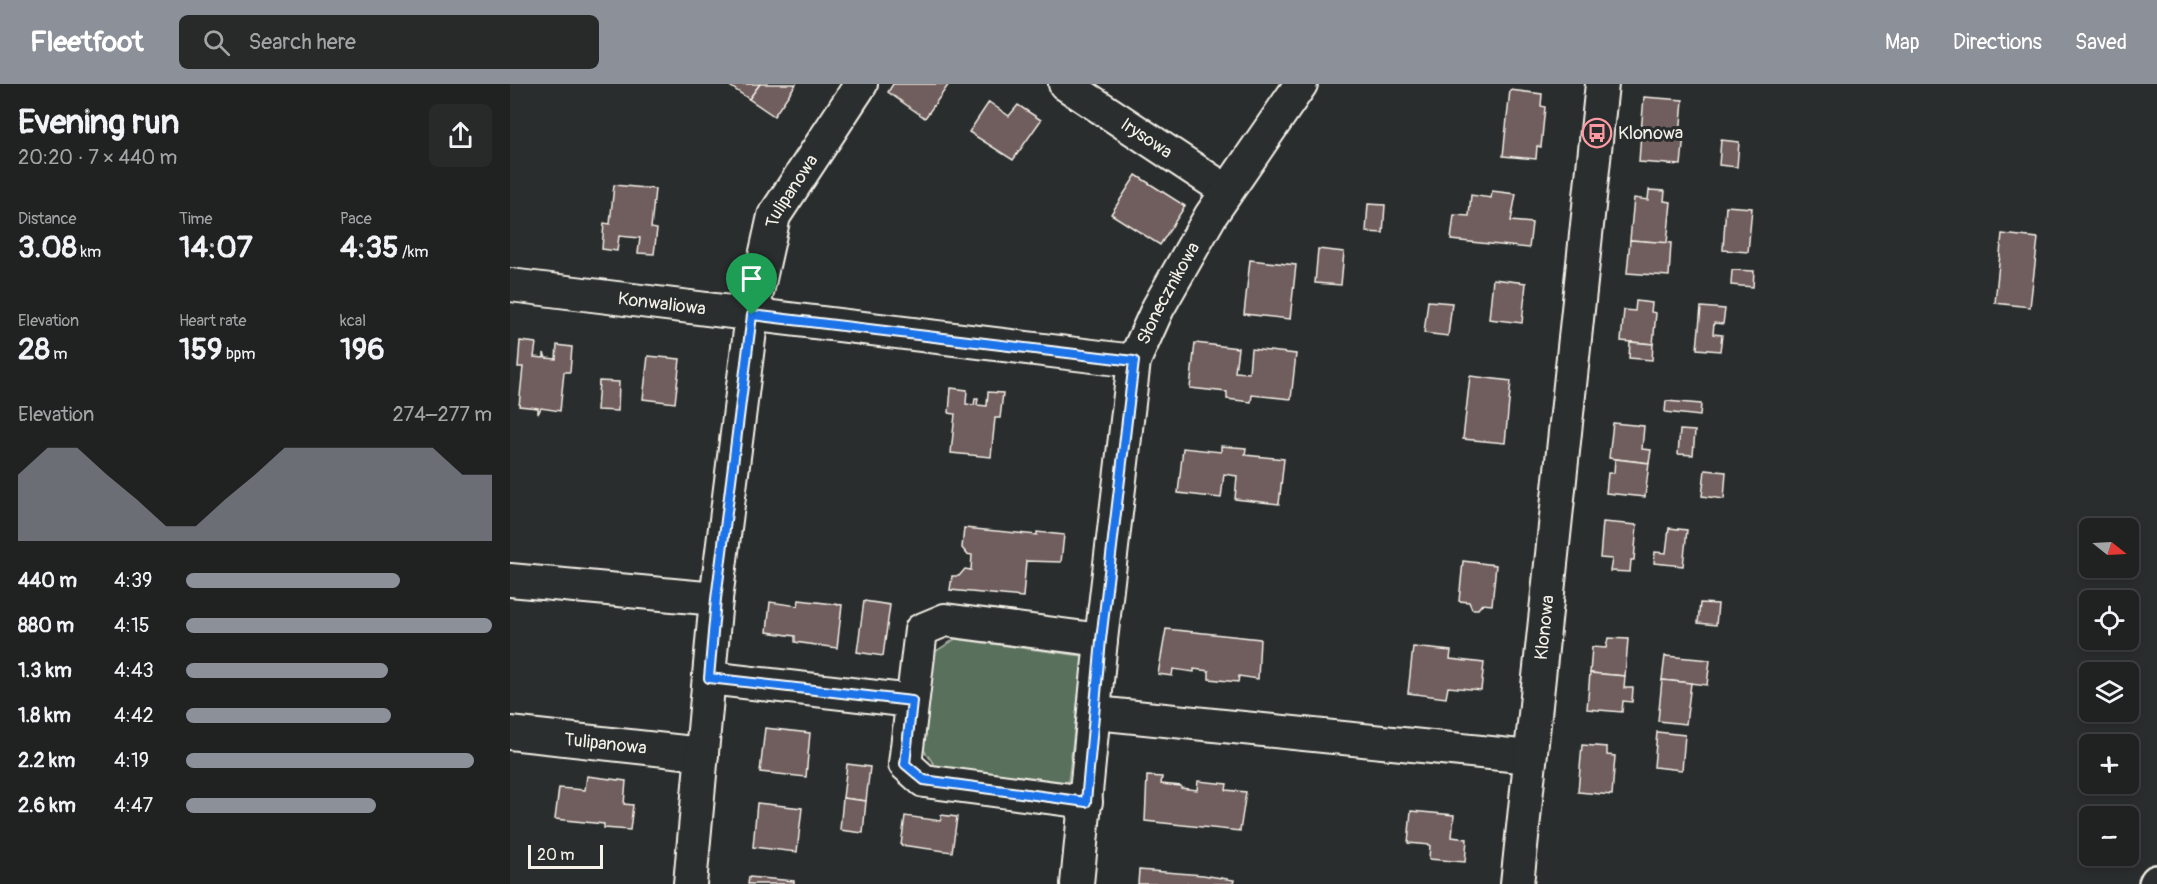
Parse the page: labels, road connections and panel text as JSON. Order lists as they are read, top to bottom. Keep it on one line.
{"streets":{"street":["Irysowa","Tulipanowa","Słonecznikowa","Konwaliowa","Klonowa"]},"crossings":[["Irysowa","Słonecznikowa"],["Tulipanowa","Konwaliowa"],["Słonecznikowa","Konwaliowa"]],"places":{"bus stop":["Klonowa"]},"scale_bar":"20 m","north":"right","page":{"header":"Fleetfoot","search":"Search here","nav":["Map","Directions","Saved"],"heading":["Evening run","20:20 · 7 × 440 m"],"stats":[["Distance","3.08 km"],["Time","14:07"],["Pace","4:35 /km"],["Elevation","28 m"],["Heart rate","159 bpm"],["kcal","196"]],"chart":["Elevation","274–277 m"],"map_buttons":["+","−"],"list":[{"name":"440 m","note":"4:39"},{"name":"880 m","note":"4:15"},{"name":"1.3 km","note":"4:43"},{"name":"1.8 km","note":"4:42"},{"name":"2.2 km","note":"4:19"},{"name":"2.6 km","note":"4:47"}],"scale":"20 m"}}
